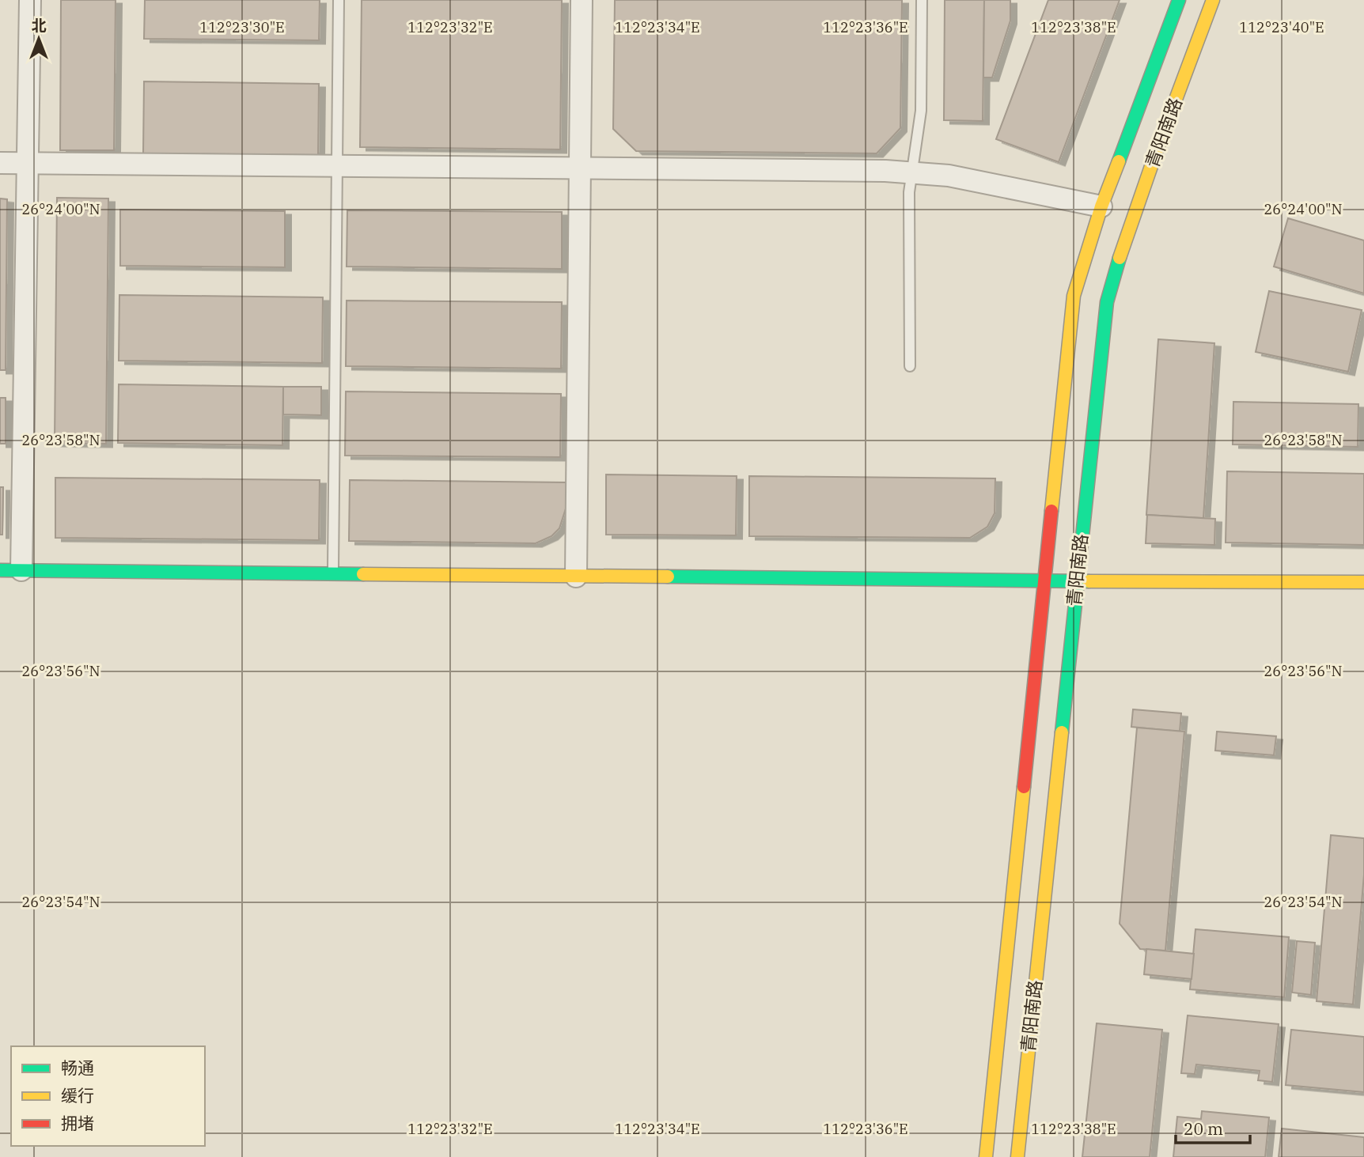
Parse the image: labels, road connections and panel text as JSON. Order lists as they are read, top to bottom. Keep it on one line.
{"streets":{"main road":["青阳南路"]},"legend":["畅通","缓行","拥堵"],"scale_bar":"20 m","north":"top","coordinates":["112°23'30\"E","112°23'32\"E","112°23'34\"E","112°23'36\"E","112°23'38\"E","112°23'40\"E","26°24'00\"N","26°23'58\"N","26°23'56\"N","26°23'54\"N"]}
